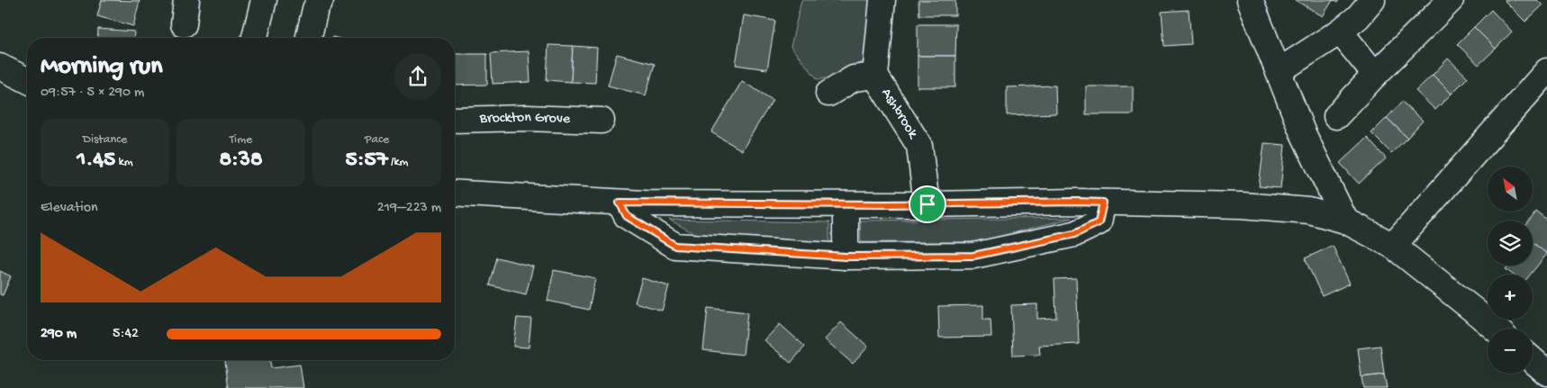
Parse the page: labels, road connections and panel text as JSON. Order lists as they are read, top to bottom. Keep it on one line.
{"streets":{"street":["Ashbrook","Brockton Grove"]},"north":"top left","page":{"heading":["Morning run","09:57 · 5 × 290 m"],"stats":[["Distance","1.45 km"],["Time","8:38"],["Pace","5:57 /km"]],"map_buttons":["+","−"],"chart":["Elevation","219–223 m"],"list":[{"name":"290 m","note":"5:42"}]}}
